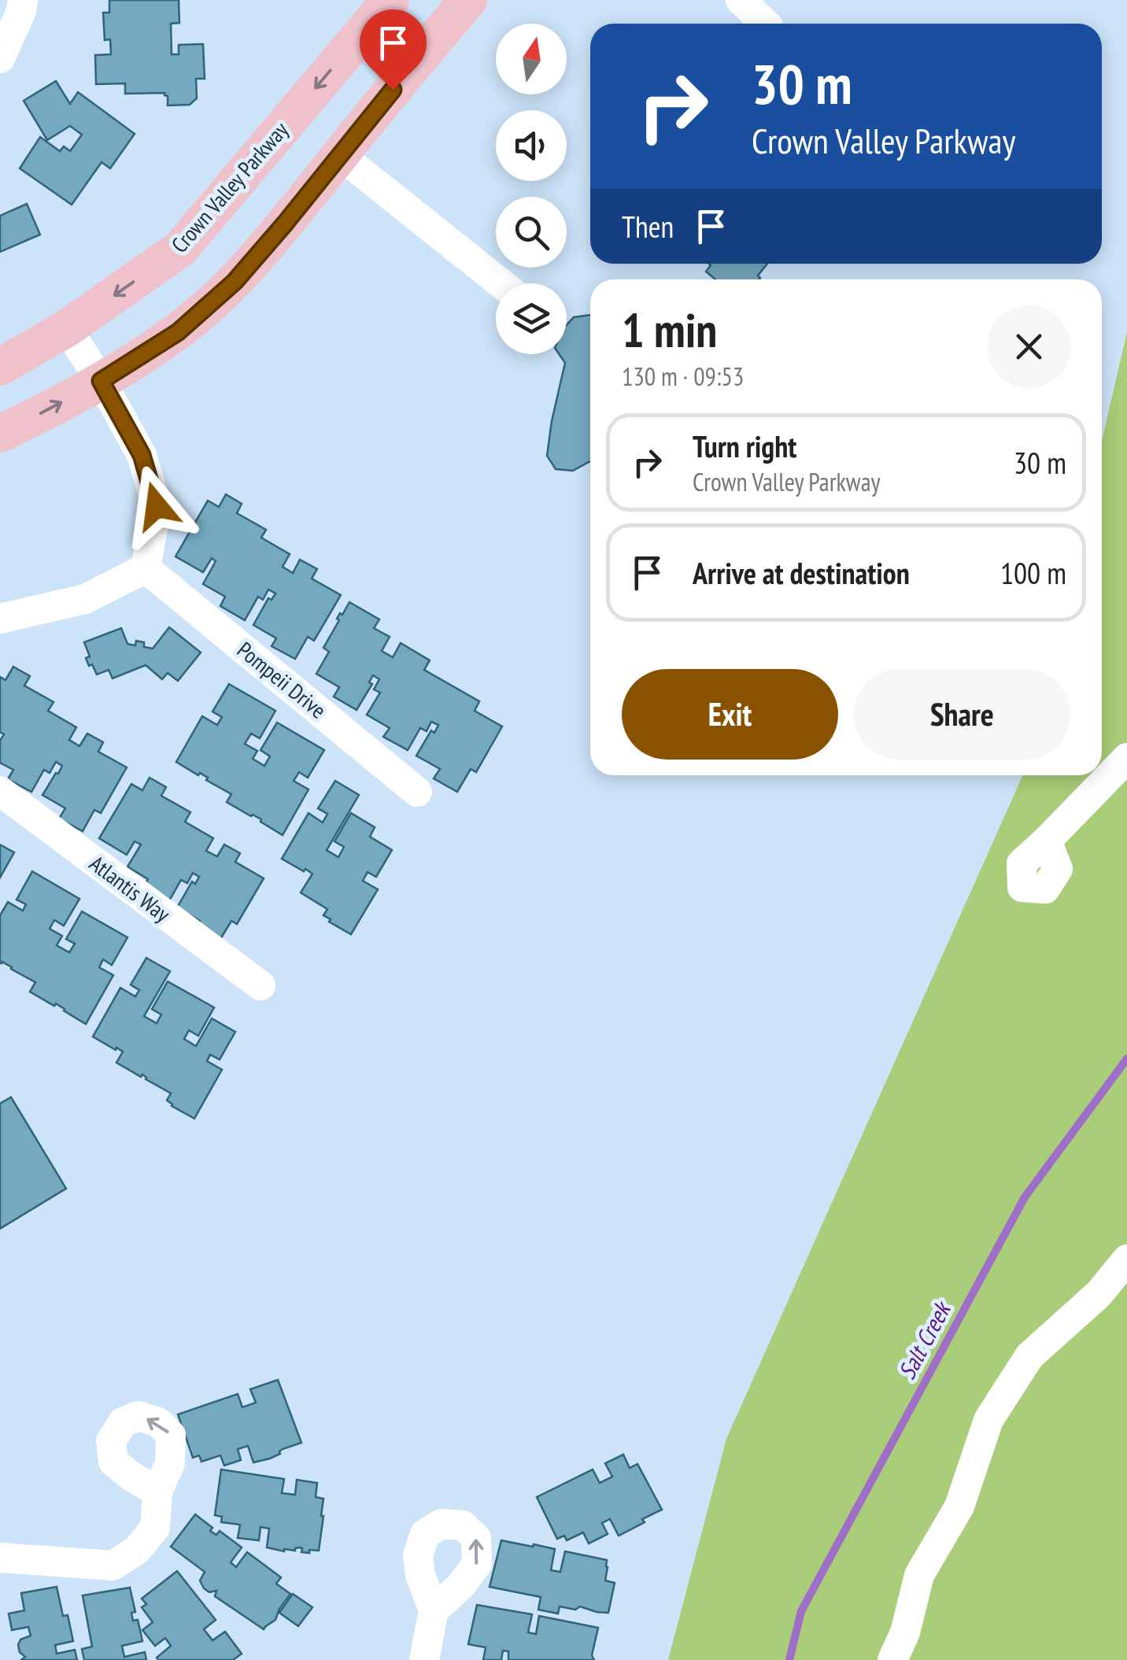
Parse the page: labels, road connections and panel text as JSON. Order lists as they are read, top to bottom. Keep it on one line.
{"streets":{"main road":["Crown Valley Parkway"],"street":["Pompeii Drive","Atlantis Way"]},"water":["Salt Creek"],"north":"top","page":{"turn":["30 m","Crown Valley Parkway"],"then":"Then","heading":["1 min","130 m · 09:53"],"list":[{"name":"Turn right","note":"Crown Valley Parkway","value":"30 m"},{"name":"Arrive at destination","value":"100 m"}],"buttons":["Exit","Share"]}}
